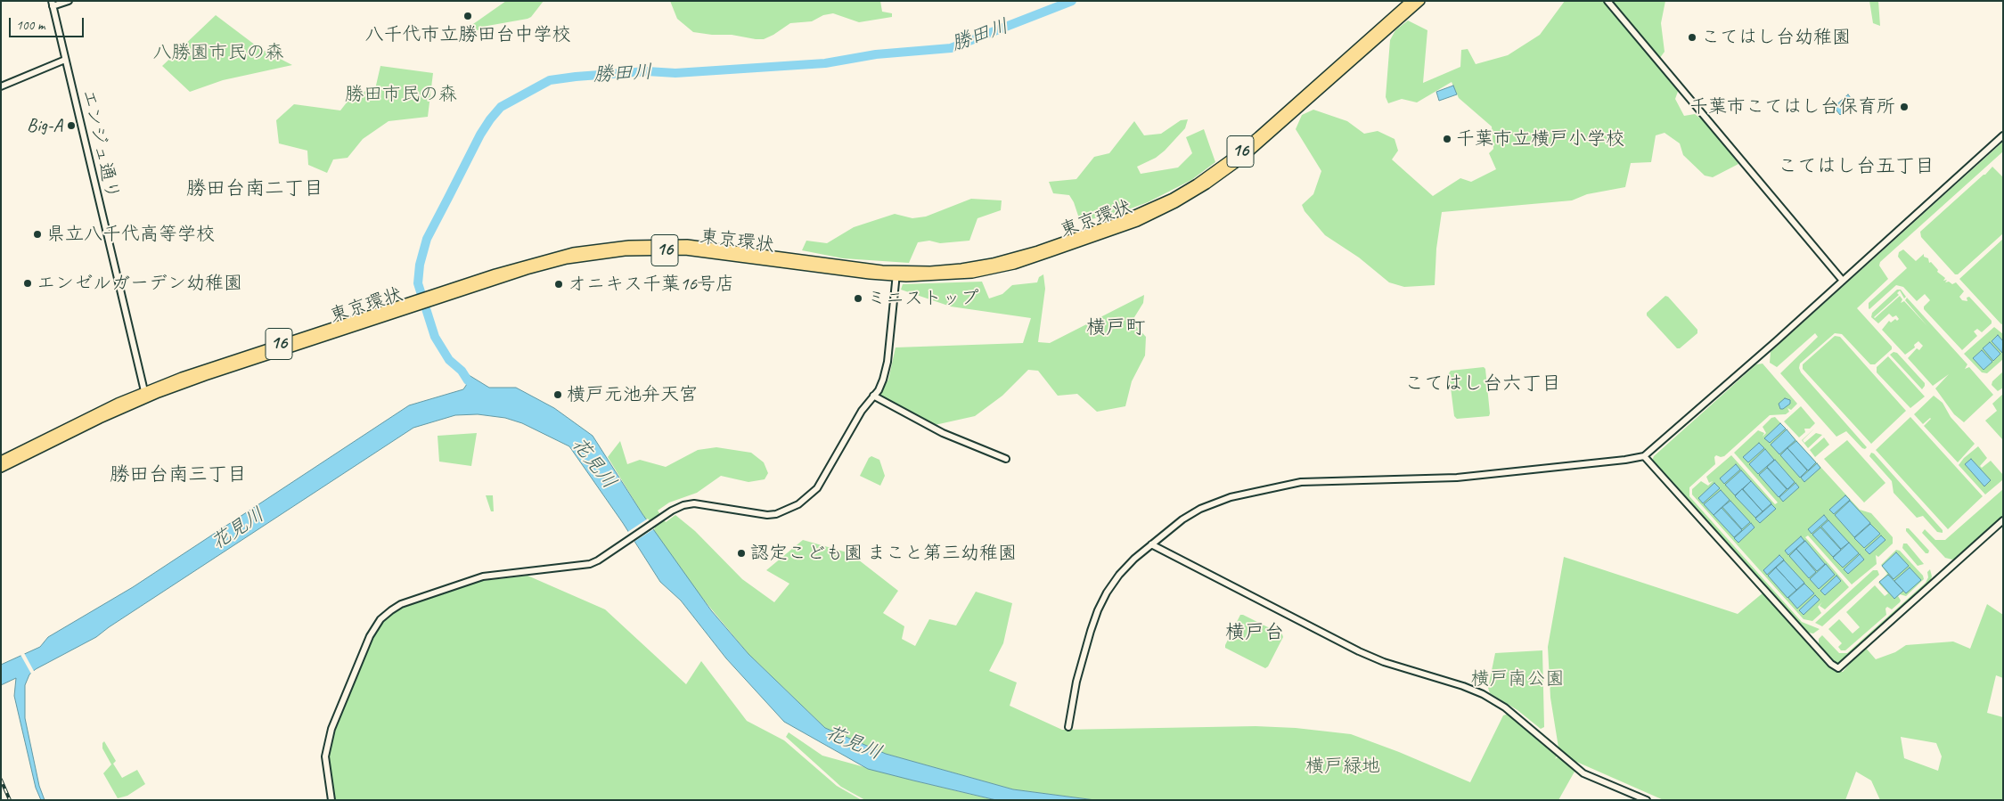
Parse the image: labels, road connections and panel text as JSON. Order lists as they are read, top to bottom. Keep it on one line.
{"streets":{"highway":["16","東京環状"],"street":["エンジュ通り"]},"crossings":[["エンジュ通り","東京環状"]],"districts":["こてはし台五丁目","勝田台南二丁目","横戸町","こてはし台六丁目","勝田台南三丁目","横戸台"],"water":["勝田川","花見川"],"parks":["八勝園市民の森","勝田市民の森","横戸南公園","横戸緑地"],"places":["八千代市立勝田台中学校","こてはし台幼稚園","千葉市こてはし台保育所","Big-A","千葉市立横戸小学校","県立八千代高等学校","エンゼルガーデン幼稚園","オニキス千葉16号店","ミニストップ","横戸元池弁天宮","認定こども園 まこと第三幼稚園"],"scale_bar":"100 m"}
